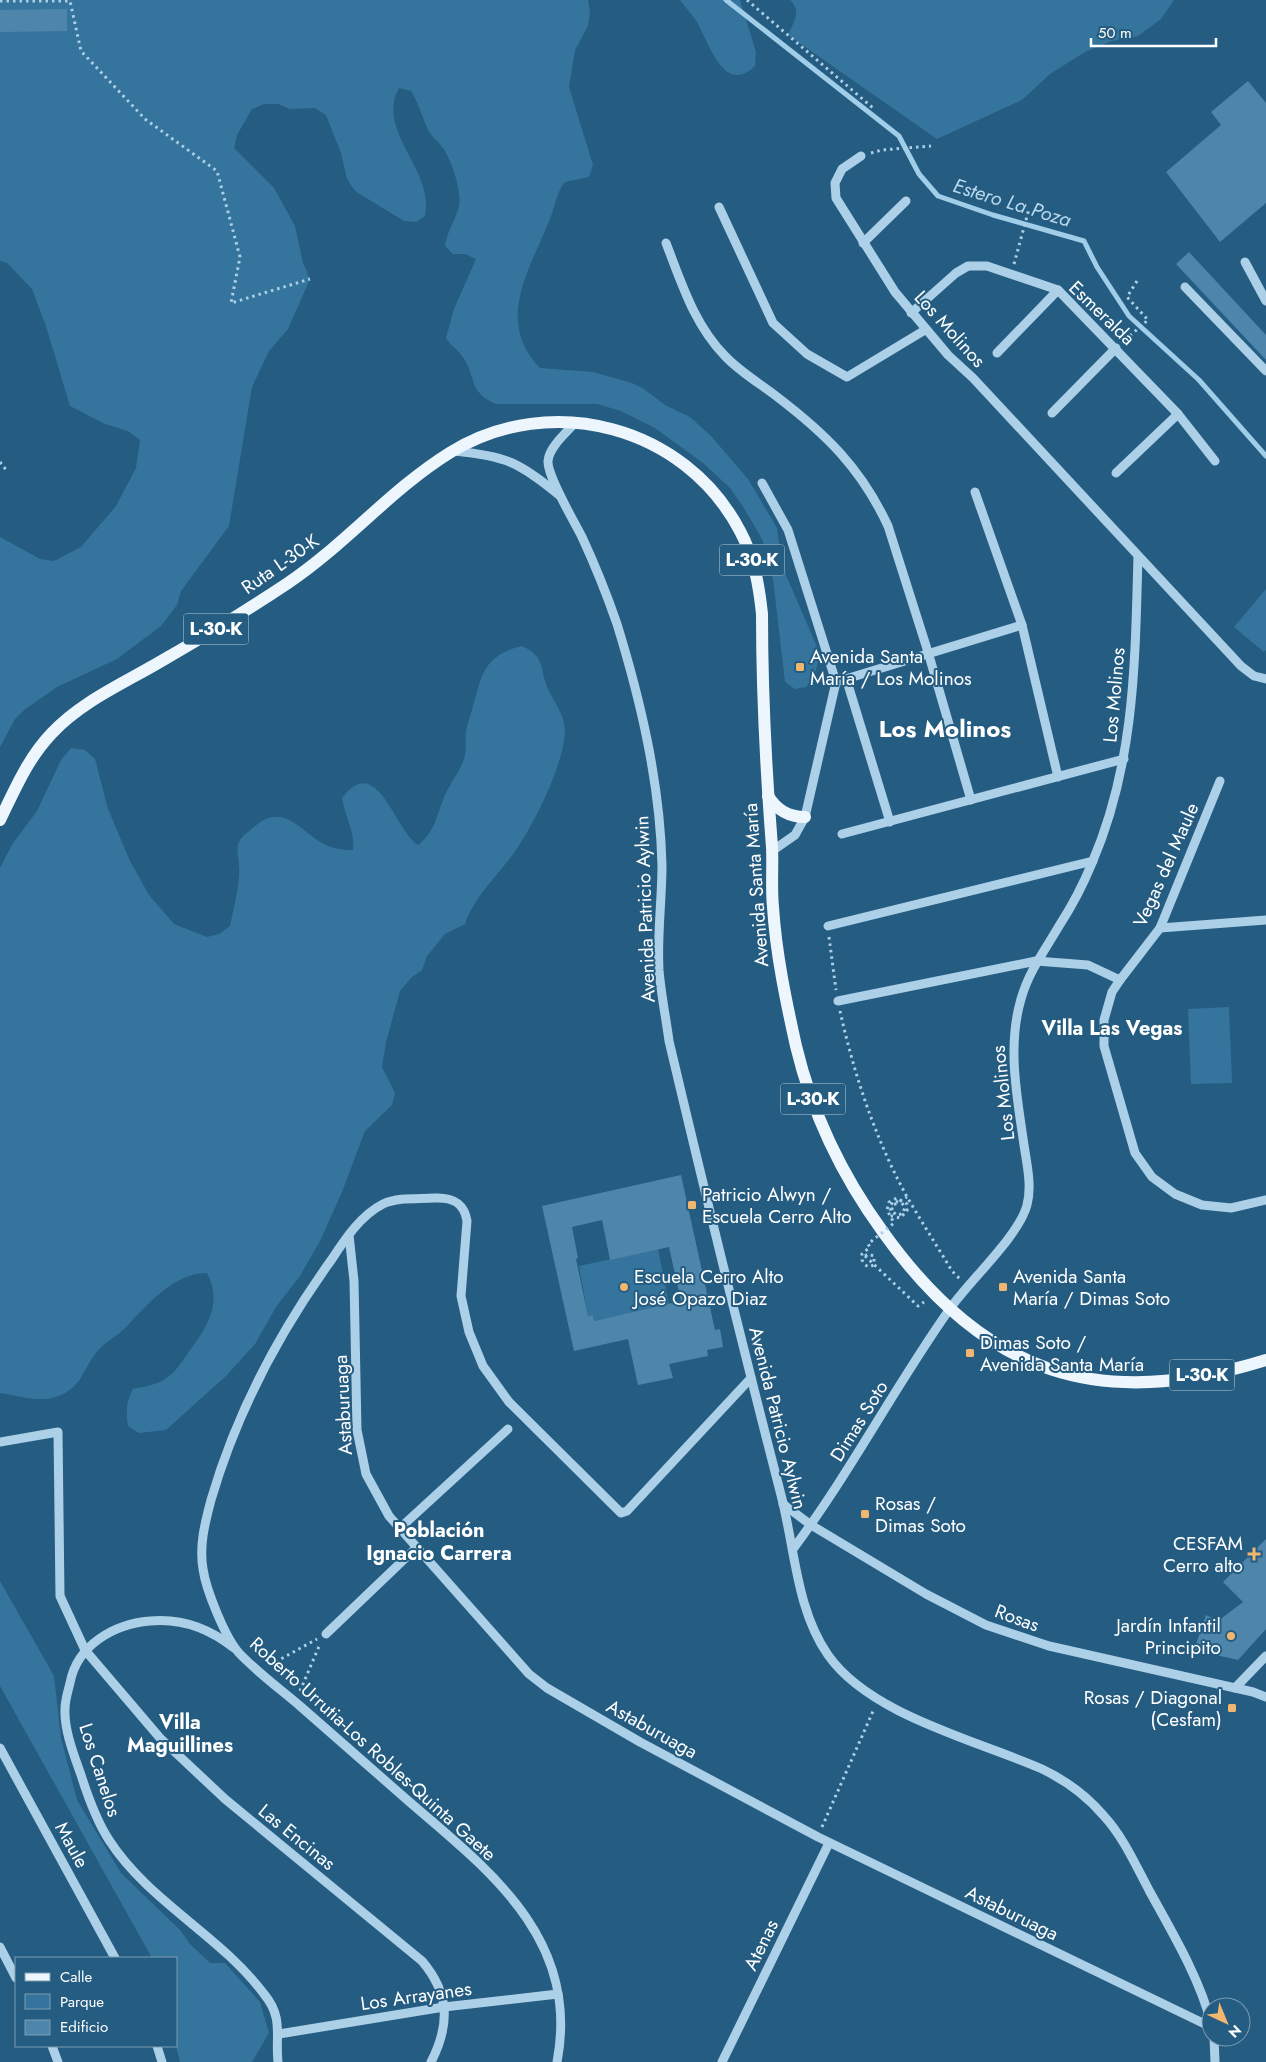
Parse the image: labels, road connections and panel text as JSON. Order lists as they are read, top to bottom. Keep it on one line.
{"streets":{"main road":["L-30-K","Ruta L-30-K","Avenida Santa María"],"street":["Esmeralda","Los Molinos","Vegas del Maule","Avenida Patricio Aylwin","Astaburuaga","Dimas Soto","Rosas","Roberto Urrutia-Los Robles-Quinta Gaete","Los Canelos","Las Encinas","Maule","Atenas","Los Arrayanes"]},"crossings":[["Esmeralda","Los Molinos"],["Los Molinos","Avenida Santa María"],["Los Molinos","Dimas Soto"],["Ruta L-30-K","Avenida Santa María"],["Ruta L-30-K","Avenida Patricio Aylwin"],["Avenida Santa María","Avenida Patricio Aylwin"],["Avenida Santa María","Dimas Soto"],["Avenida Patricio Aylwin","Dimas Soto"],["Avenida Patricio Aylwin","Rosas"],["Avenida Patricio Aylwin","Roberto Urrutia-Los Robles-Quinta Gaete"],["Astaburuaga","Roberto Urrutia-Los Robles-Quinta Gaete"],["Astaburuaga","Atenas"],["Dimas Soto","Rosas"],["Roberto Urrutia-Los Robles-Quinta Gaete","Los Arrayanes"],["Los Canelos","Las Encinas"],["Los Canelos","Los Arrayanes"],["Las Encinas","Los Arrayanes"]],"districts":["Los Molinos","Villa Las Vegas","Población Ignacio Carrera","Villa Maguillines"],"water":["Estero La Poza"],"places":{"transit":["Avenida Santa María / Los Molinos","Patricio Alwyn / Escuela Cerro Alto","Avenida Santa María / Dimas Soto","Dimas Soto / Avenida Santa María","Rosas / Dimas Soto","Rosas / Diagonal (Cesfam)"],"other":["Escuela Cerro Alto José Opazo Diaz","Jardín Infantil Principito"],"health":["CESFAM Cerro alto"]},"legend":["Calle","Parque","Edificio"],"scale_bar":"50 m","north":"bottom right"}
